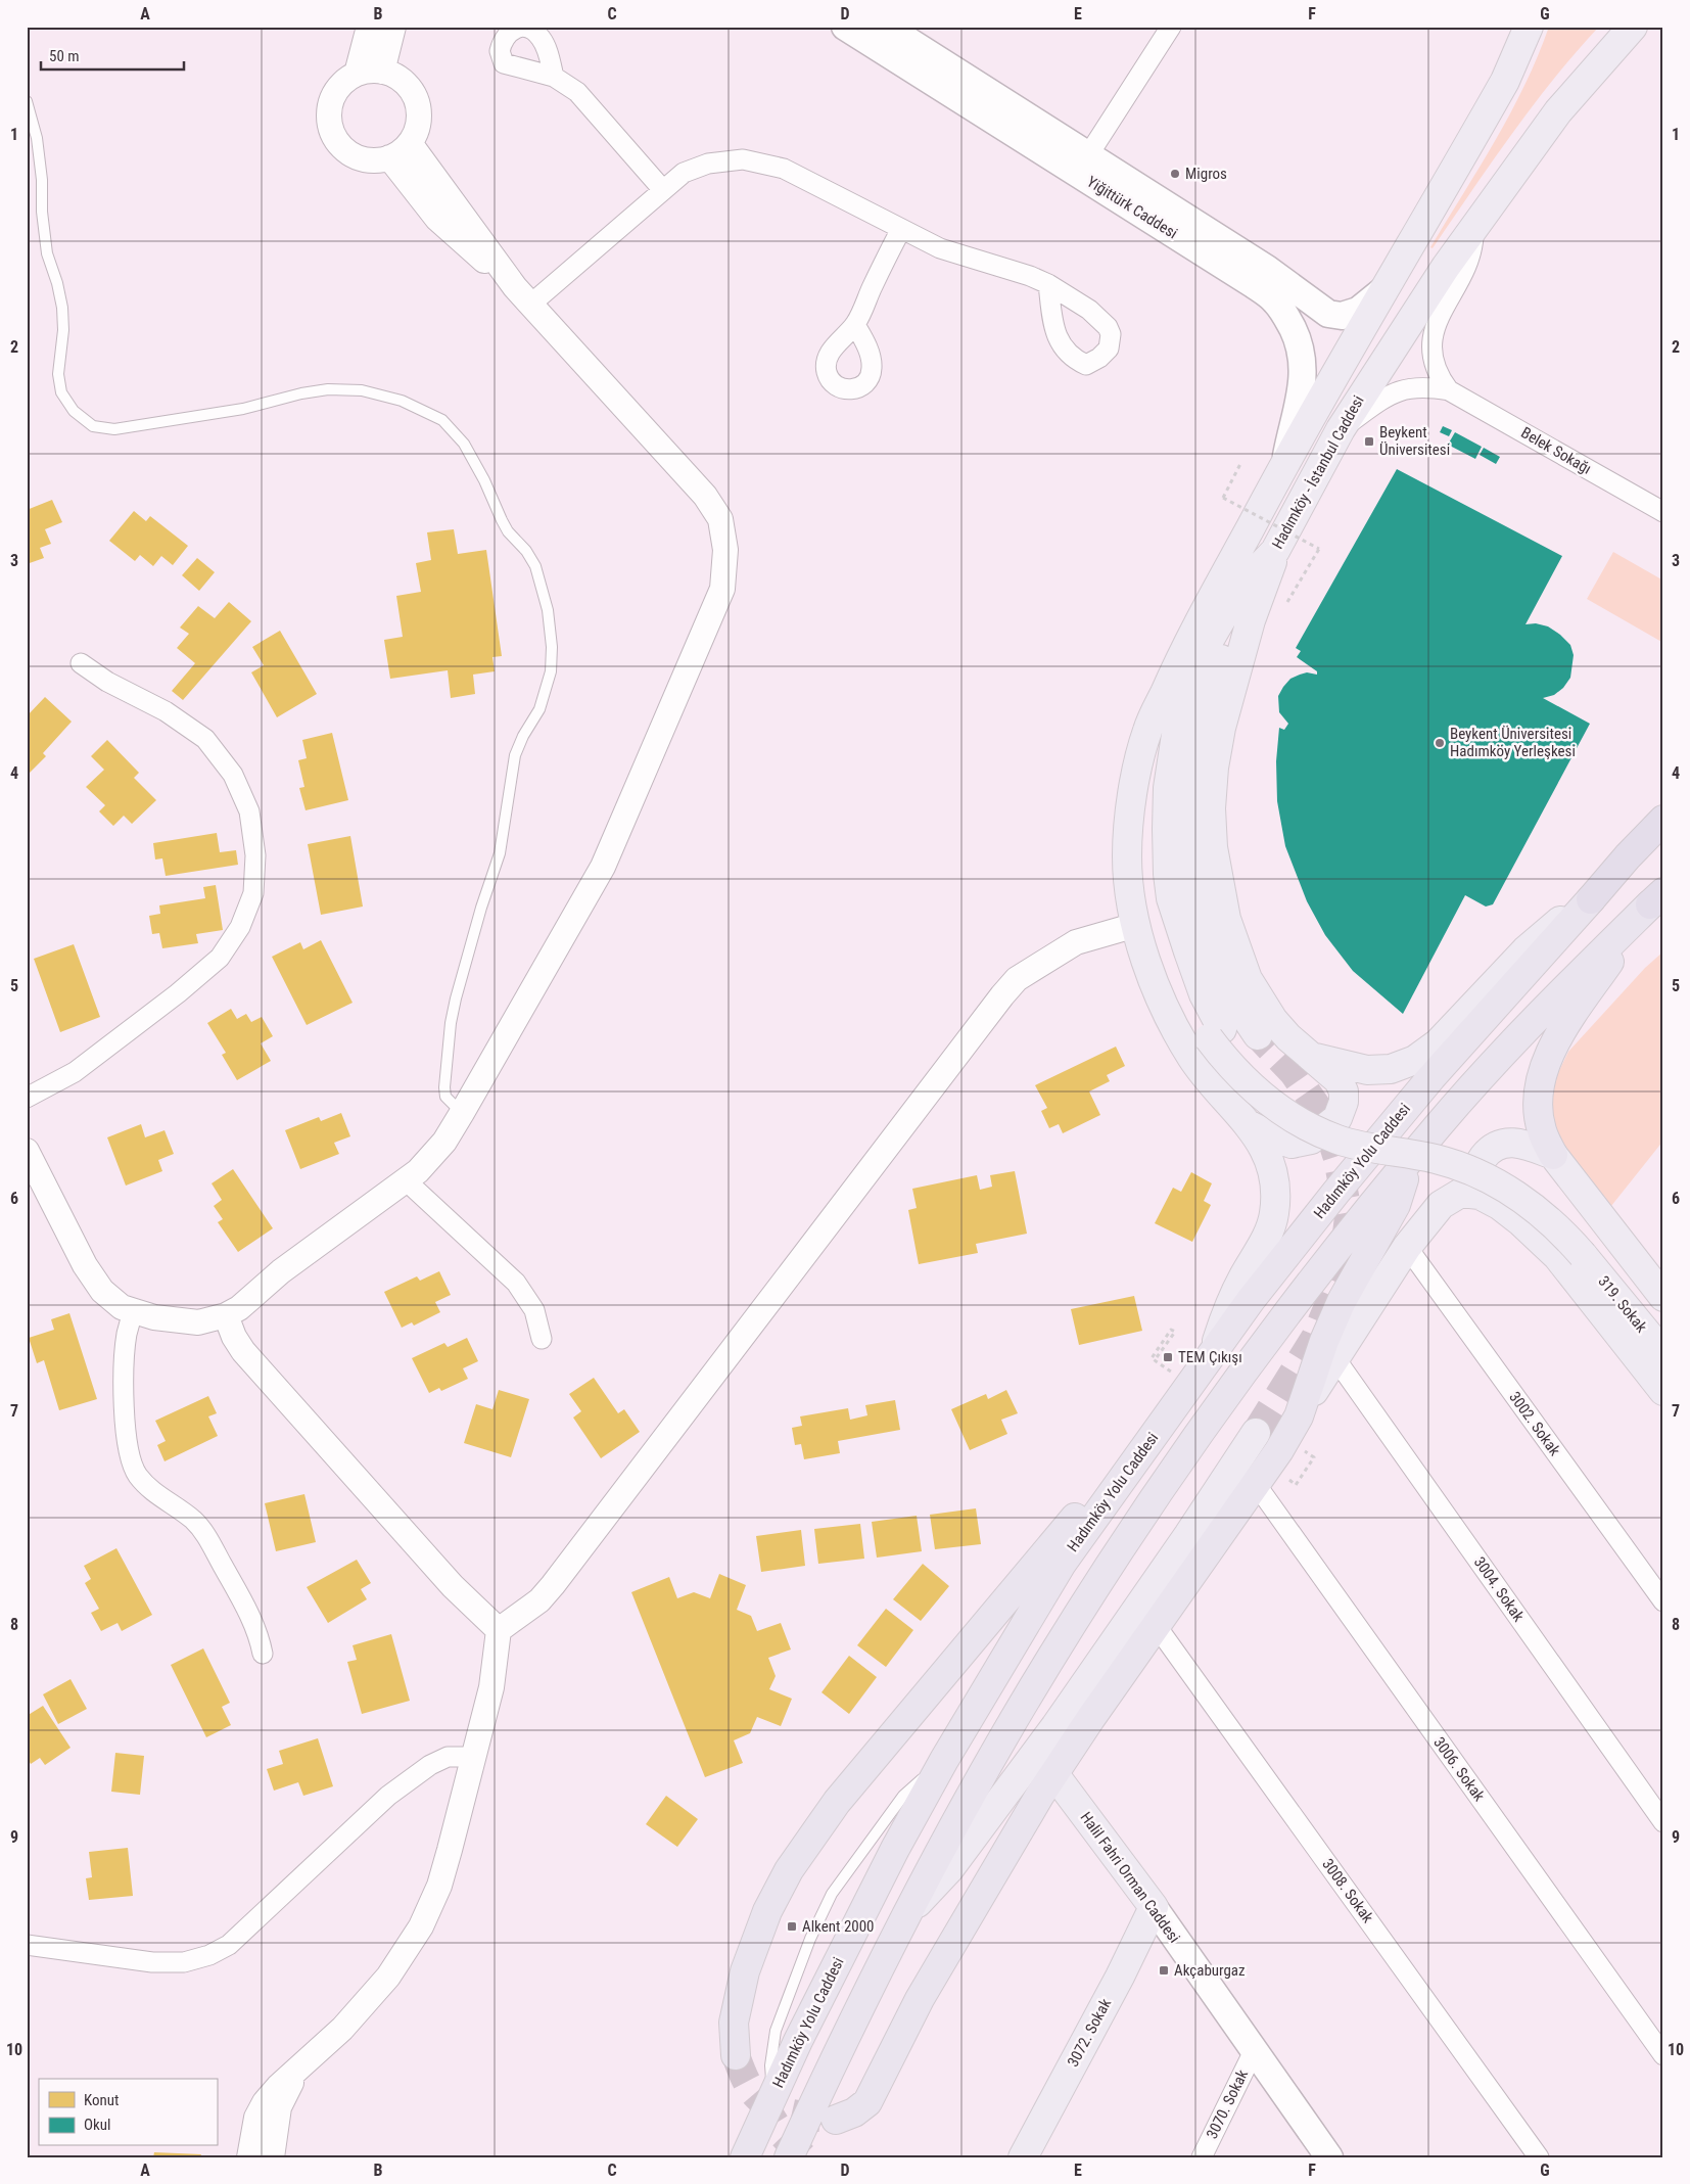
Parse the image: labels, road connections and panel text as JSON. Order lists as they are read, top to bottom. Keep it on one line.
{"streets":{"highway":["Hadımköy Yolu Caddesi"],"main road":["Yiğittürk Caddesi","Hadımköy - İstanbul Caddesi","319. Sokak","Halil Fahri Orman Caddesi","3072. Sokak"],"street":["Belek Sokağı","3002. Sokak","3004. Sokak","3006. Sokak","3008. Sokak","3070. Sokak"]},"crossings":[["Yiğittürk Caddesi","Hadımköy - İstanbul Caddesi"],["Belek Sokağı","Hadımköy - İstanbul Caddesi"],["Halil Fahri Orman Caddesi","3072. Sokak"],["Halil Fahri Orman Caddesi","3070. Sokak"]],"places":{"other":["Migros","Beykent Üniversitesi Hadımköy Yerleşkesi"],"transit":["Beykent Üniversitesi","TEM Çıkışı","Alkent 2000","Akçaburgaz"]},"legend":["Konut","Okul"],"scale_bar":"50 m","grid":{"columns":["A","B","C","D","E","F","G"],"rows":["1","2","3","4","5","6","7","8","9","10"]}}
